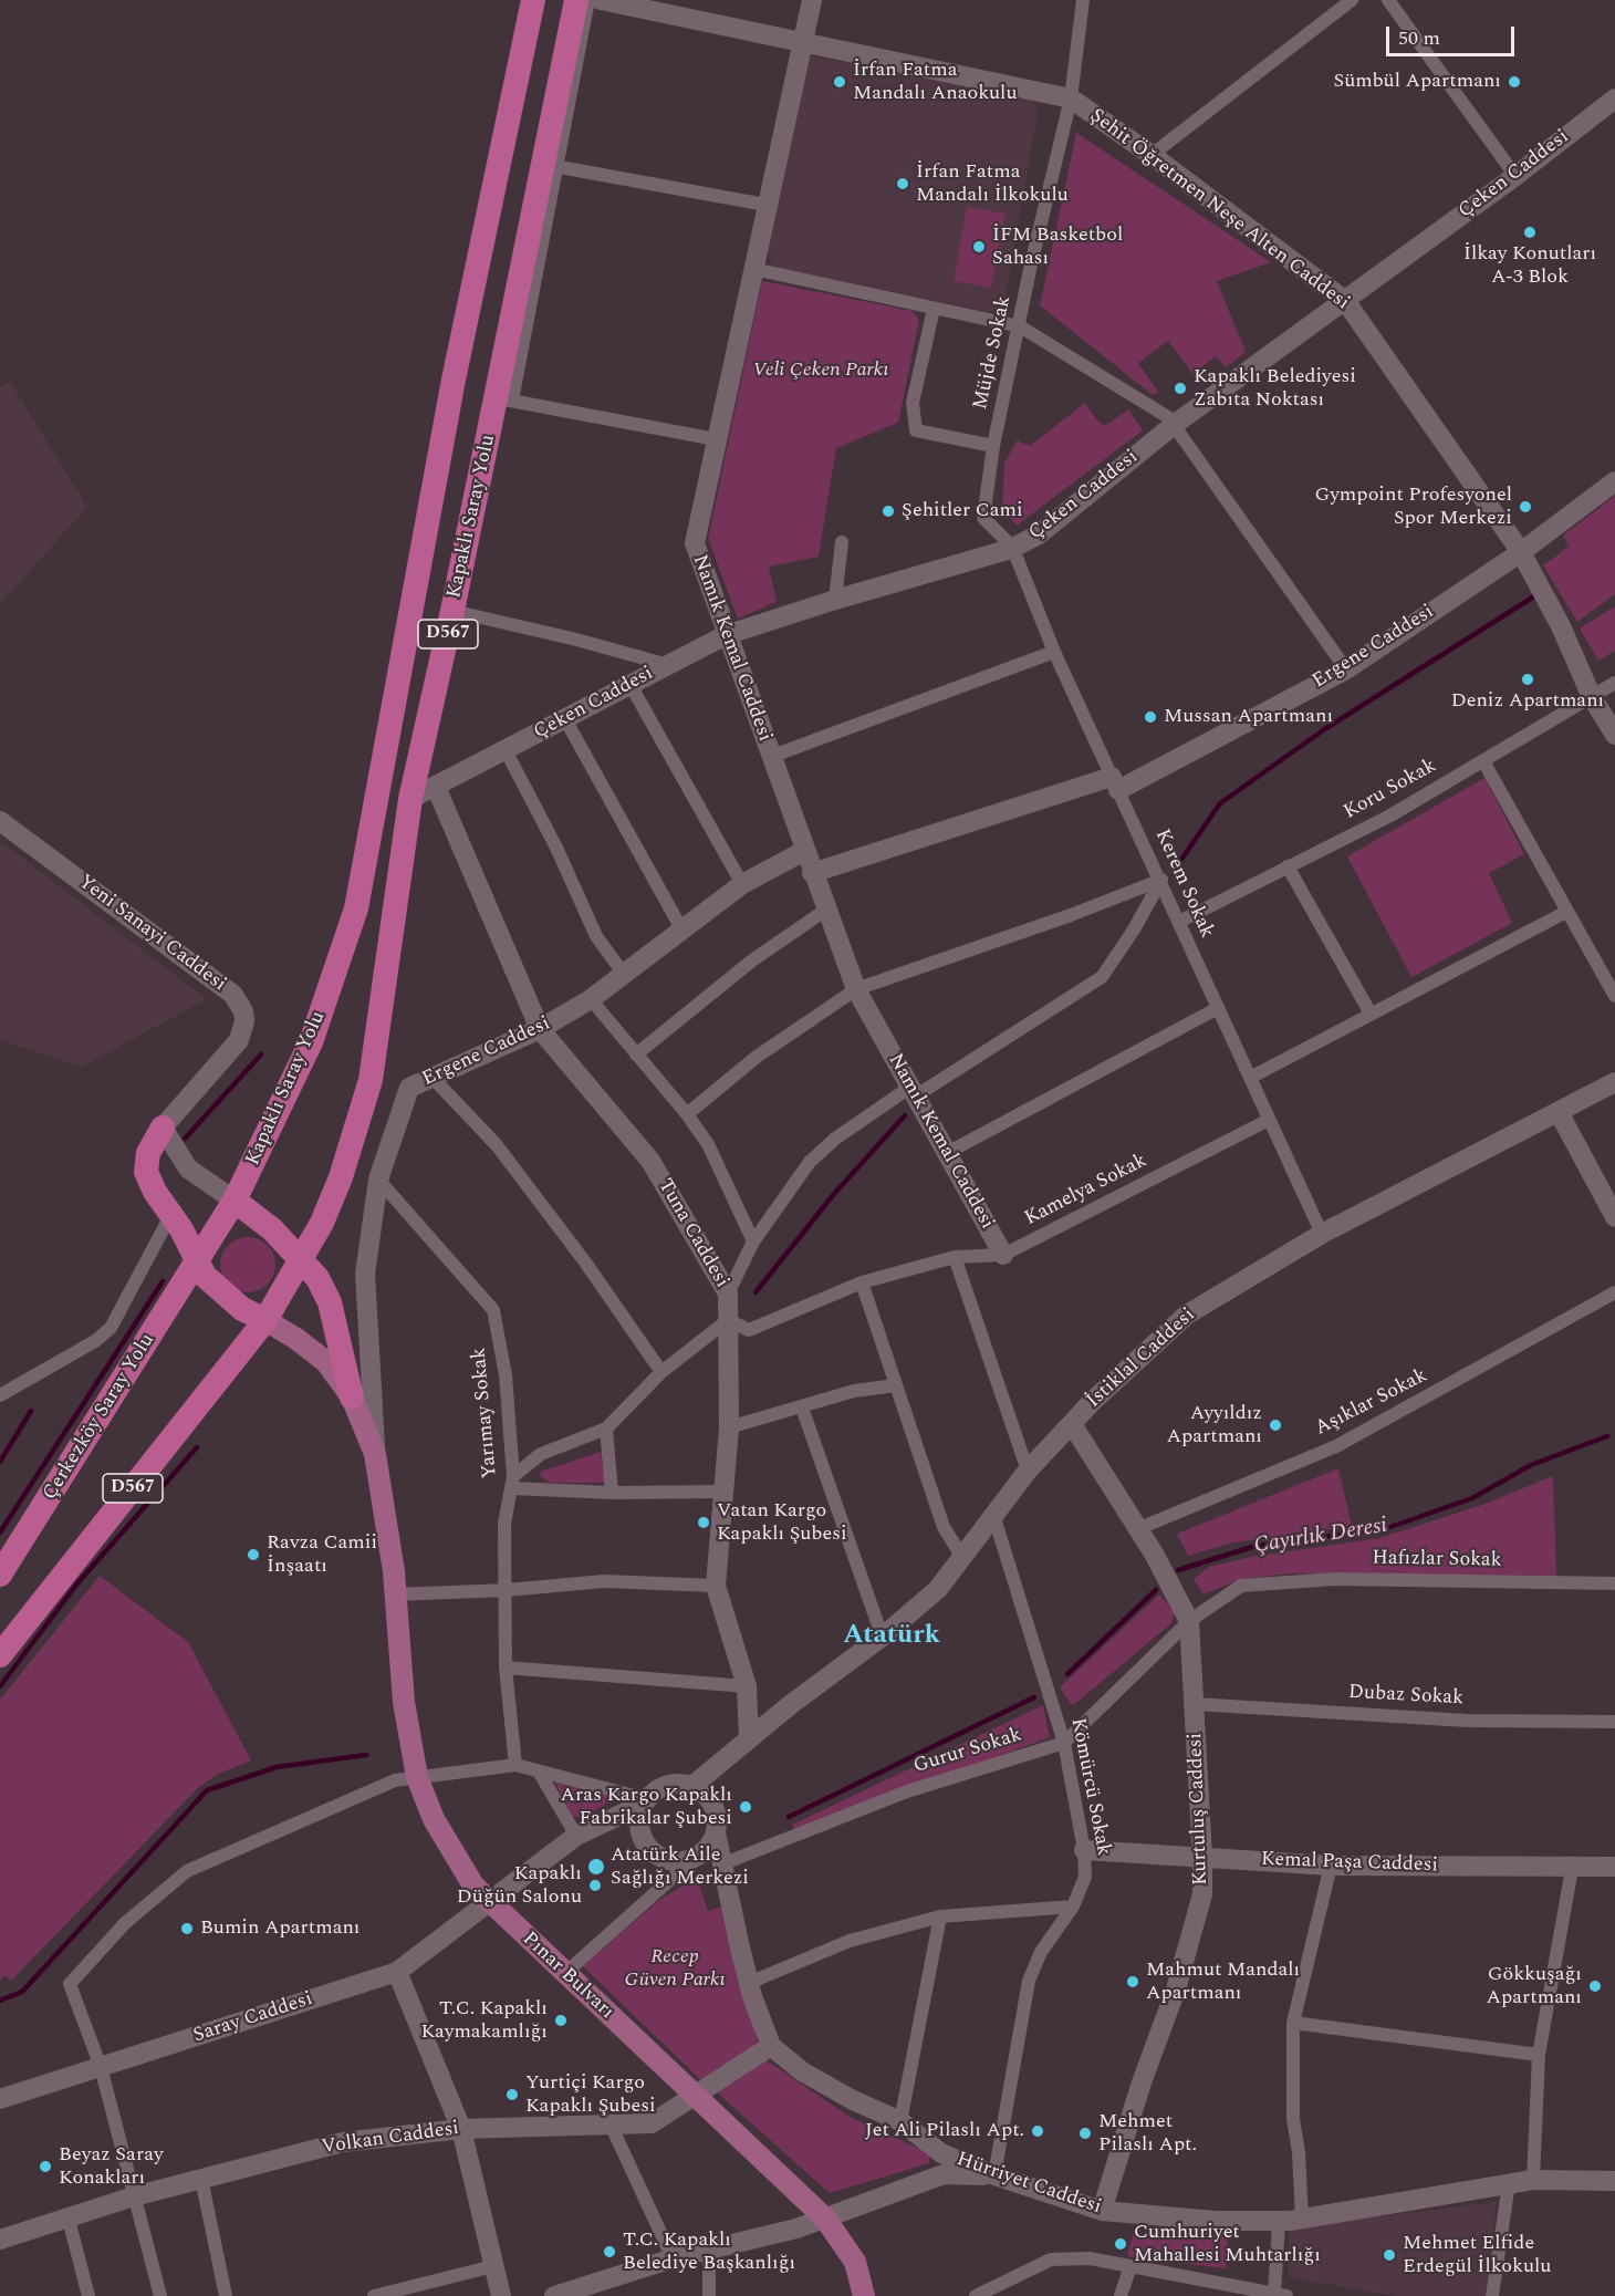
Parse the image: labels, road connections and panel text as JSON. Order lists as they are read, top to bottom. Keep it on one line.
{"streets":{"highway":["Kapaklı Saray Yolu","D567","Çerkezköy Saray Yolu"],"main road":["Pınar Bulvarı"],"street":["Çeken Caddesi","Şehit Öğretmen Neşe Alten Caddesi","Müjde Sokak","Ergene Caddesi","Namık Kemal Caddesi","Koru Sokak","Kerem Sokak","Yeni Sanayi Caddesi","Kamelya Sokak","Tuna Caddesi","İstiklal Caddesi","Aşıklar Sokak","Yarımay Sokak","Hafızlar Sokak","Dubaz Sokak","Gurur Sokak","Kömürcü Sokak","Kurtuluş Caddesi","Kemal Paşa Caddesi","Saray Caddesi","Volkan Caddesi","Hürriyet Caddesi"]},"crossings":[["Çeken Caddesi","Şehit Öğretmen Neşe Alten Caddesi"],["Çeken Caddesi","Müjde Sokak"],["Çeken Caddesi","Kapaklı Saray Yolu"],["Çeken Caddesi","Namık Kemal Caddesi"],["Çeken Caddesi","Kerem Sokak"],["Çeken Caddesi","Tuna Caddesi"],["Şehit Öğretmen Neşe Alten Caddesi","Müjde Sokak"],["Şehit Öğretmen Neşe Alten Caddesi","Ergene Caddesi"],["Şehit Öğretmen Neşe Alten Caddesi","Namık Kemal Caddesi"],["Şehit Öğretmen Neşe Alten Caddesi","Koru Sokak"],["Müjde Sokak","Kerem Sokak"],["Kapaklı Saray Yolu","D567"],["D567","Çerkezköy Saray Yolu"],["D567","Pınar Bulvarı"],["Ergene Caddesi","Namık Kemal Caddesi"],["Ergene Caddesi","Kerem Sokak"],["Ergene Caddesi","Tuna Caddesi"],["Ergene Caddesi","Yarımay Sokak"],["Ergene Caddesi","Pınar Bulvarı"],["Namık Kemal Caddesi","Kamelya Sokak"],["Koru Sokak","Kerem Sokak"],["Kerem Sokak","Kamelya Sokak"],["Kerem Sokak","İstiklal Caddesi"],["Kamelya Sokak","Tuna Caddesi"],["Tuna Caddesi","İstiklal Caddesi"],["İstiklal Caddesi","Kömürcü Sokak"],["İstiklal Caddesi","Kurtuluş Caddesi"],["Aşıklar Sokak","Kurtuluş Caddesi"],["Hafızlar Sokak","Gurur Sokak"],["Hafızlar Sokak","Kurtuluş Caddesi"],["Dubaz Sokak","Kurtuluş Caddesi"],["Gurur Sokak","Kömürcü Sokak"],["Gurur Sokak","Kurtuluş Caddesi"],["Kömürcü Sokak","Kemal Paşa Caddesi"],["Kömürcü Sokak","Hürriyet Caddesi"],["Kurtuluş Caddesi","Kemal Paşa Caddesi"],["Kurtuluş Caddesi","Hürriyet Caddesi"],["Pınar Bulvarı","Saray Caddesi"],["Pınar Bulvarı","Volkan Caddesi"],["Volkan Caddesi","Hürriyet Caddesi"]],"districts":["Atatürk"],"water":["Çayırlık Deresi"],"parks":["Veli Çeken Parkı","Recep Güven Parkı"],"places":["İrfan Fatma Mandalı Anaokulu","Sümbül Apartmanı","İrfan Fatma Mandalı İlkokulu","İlkay Konutları A-3 Blok","İFM Basketbol Sahası","Kapaklı Belediyesi Zabıta Noktası","Gympoint Profesyonel Spor Merkezi","Şehitler Cami","Deniz Apartmanı","Mussan Apartmanı","Ayyıldız Apartmanı","Vatan Kargo Kapaklı Şubesi","Ravza Camii İnşaatı","Aras Kargo Kapaklı Fabrikalar Şubesi","Atatürk Aile Sağlığı Merkezi","Kapaklı Düğün Salonu","Bumin Apartmanı","Mahmut Mandalı Apartmanı","Gökkuşağı Apartmanı","T.C. Kapaklı Kaymakamlığı","Yurtiçi Kargo Kapaklı Şubesi","Jet Ali Pilaslı Apt.","Mehmet Pilaslı Apt.","Beyaz Saray Konakları","Cumhuriyet Mahallesi Muhtarlığı","T.C. Kapaklı Belediye Başkanlığı","Mehmet Elfide Erdegül İlkokulu"],"scale_bar":"50 m"}
